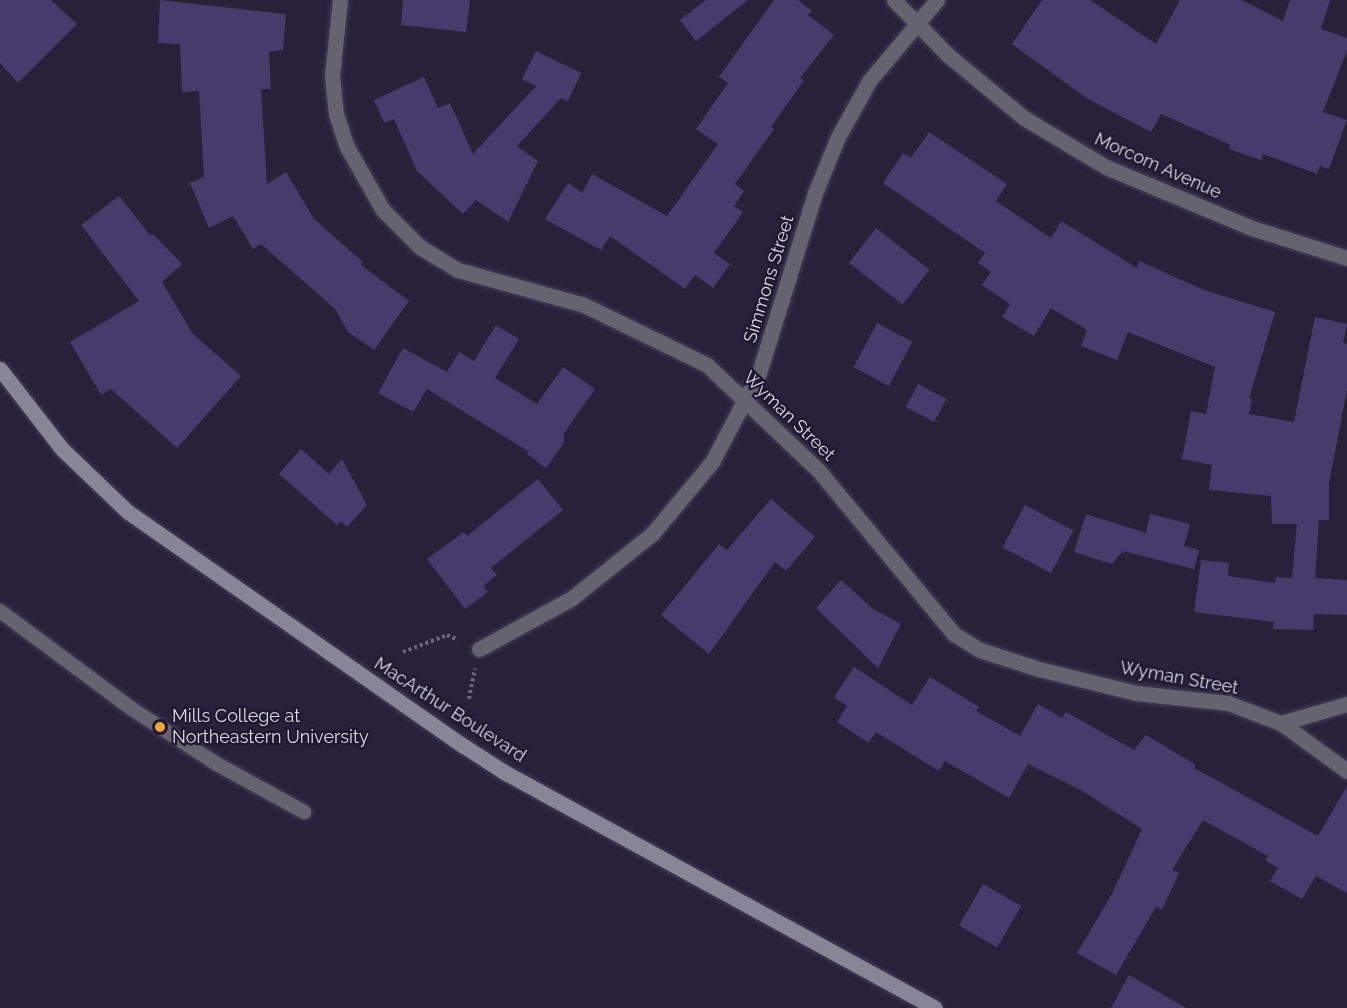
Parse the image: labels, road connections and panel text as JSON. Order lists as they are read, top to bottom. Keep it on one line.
{"streets":{"main road":["MacArthur Boulevard"],"street":["Morcom Avenue","Simmons Street","Wyman Street"]},"crossings":[["Morcom Avenue","Simmons Street"],["Simmons Street","Wyman Street"]],"places":["Mills College at Northeastern University"]}
